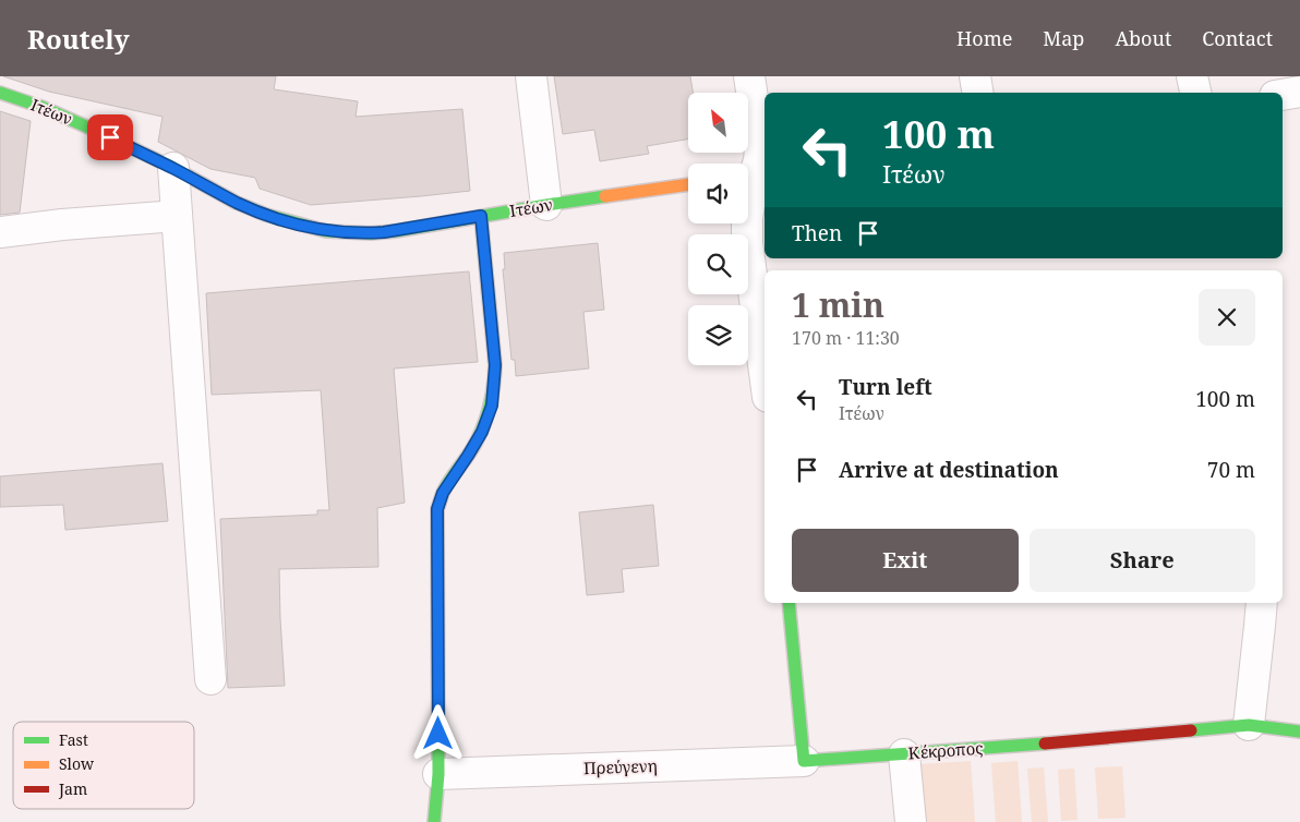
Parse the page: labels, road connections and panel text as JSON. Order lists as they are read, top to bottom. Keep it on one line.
{"streets":{"street":["Ιτέων","Κέκροπος","Πρεύγενη"]},"crossings":[["Κέκροπος","Πρεύγενη"]],"legend":["Fast","Slow","Jam"],"north":"top left","page":{"header":"Routely","nav":["Home","Map","About","Contact"],"turn":["100 m","Ιτέων"],"then":"Then","heading":["1 min","170 m · 11:30"],"list":[{"name":"Turn left","note":"Ιτέων","value":"100 m"},{"name":"Arrive at destination","value":"70 m"}],"buttons":["Exit","Share"]}}
